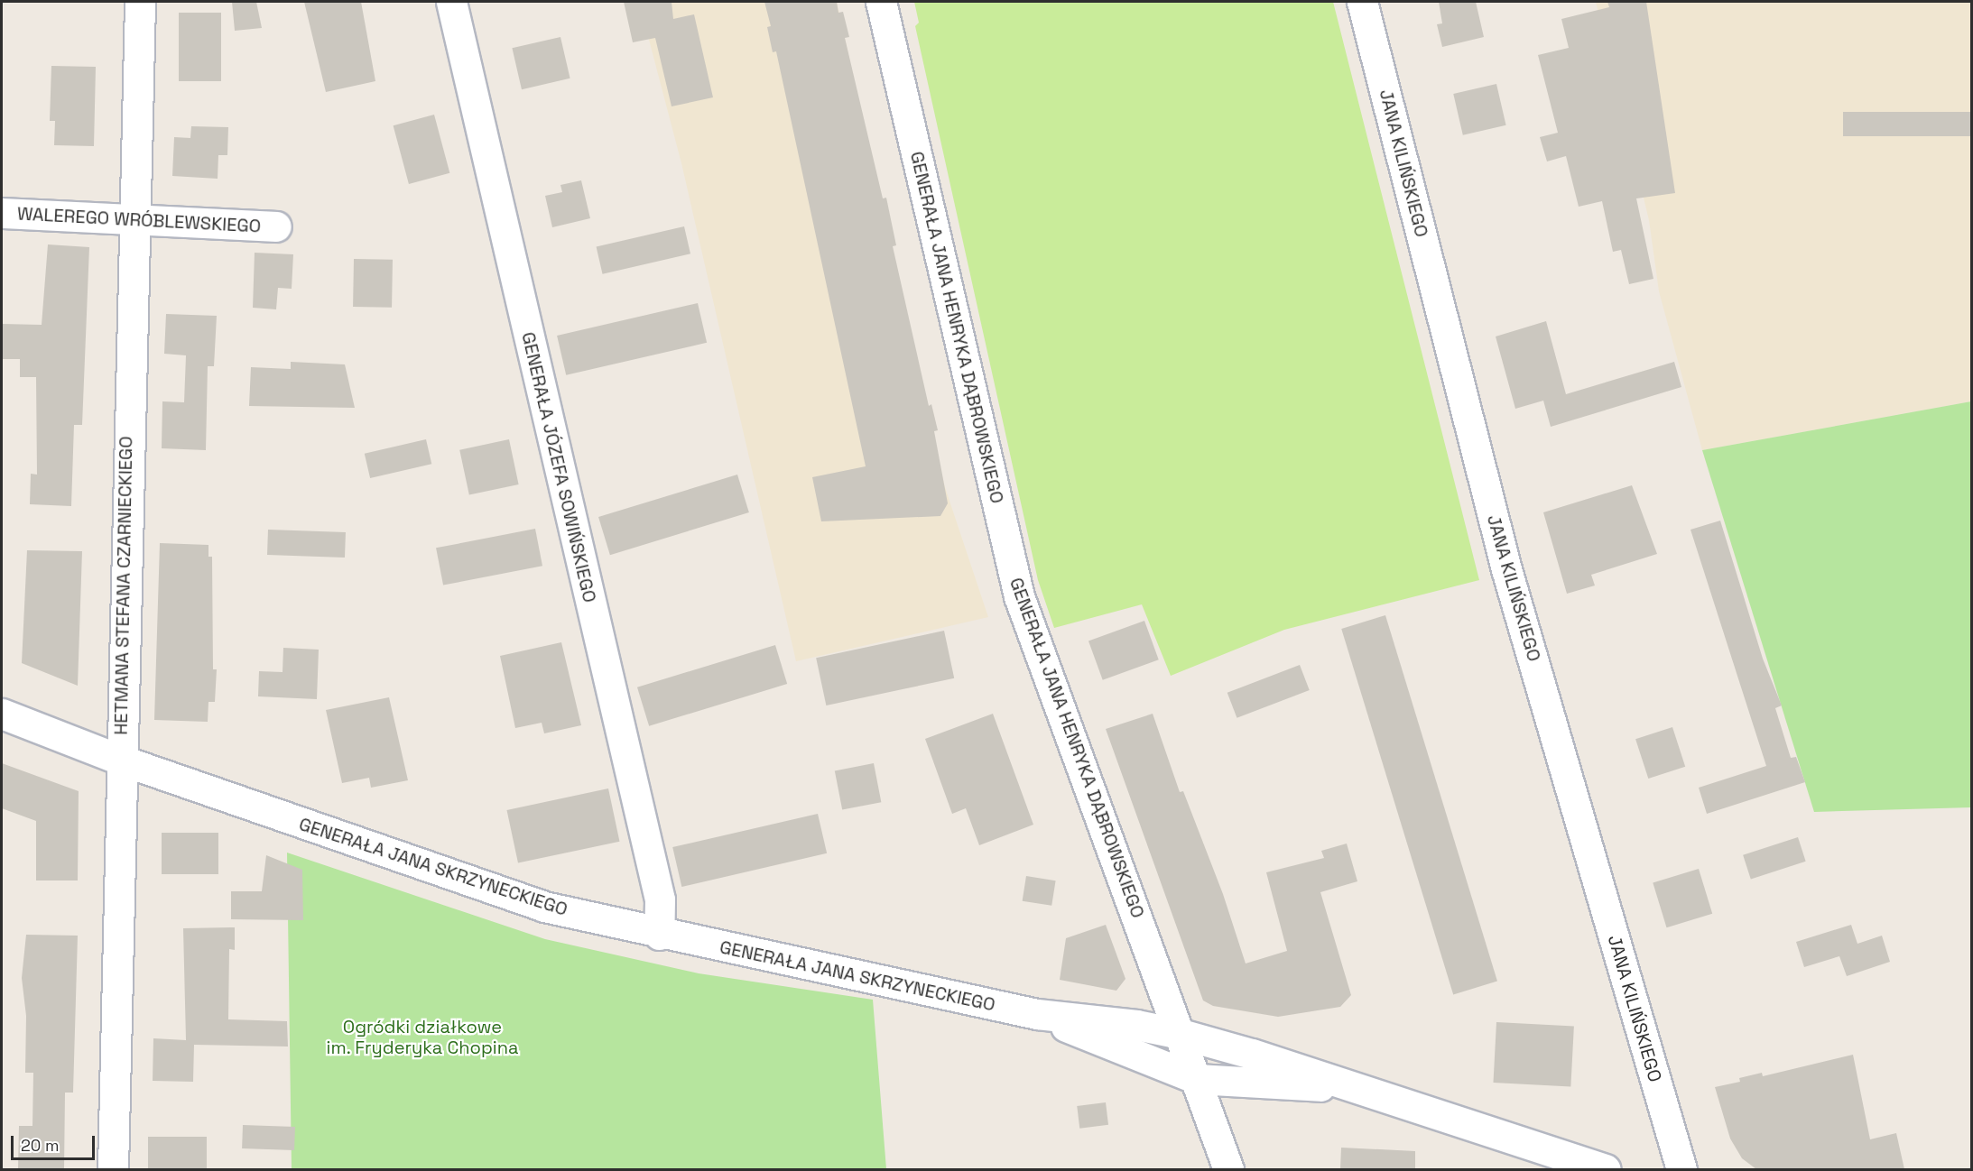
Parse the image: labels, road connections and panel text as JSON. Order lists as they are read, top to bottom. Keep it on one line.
{"streets":{"street":["JANA KILIŃSKIEGO","WALEREGO WRÓBLEWSKIEGO","GENERAŁA JANA HENRYKA DĄBROWSKIEGO","GENERAŁA JÓZEFA SOWIŃSKIEGO","HETMANA STEFANA CZARNIECKIEGO","GENERAŁA JANA SKRZYNECKIEGO"]},"crossings":[["WALEREGO WRÓBLEWSKIEGO","HETMANA STEFANA CZARNIECKIEGO"],["GENERAŁA JANA HENRYKA DĄBROWSKIEGO","GENERAŁA JANA SKRZYNECKIEGO"],["GENERAŁA JÓZEFA SOWIŃSKIEGO","GENERAŁA JANA SKRZYNECKIEGO"],["HETMANA STEFANA CZARNIECKIEGO","GENERAŁA JANA SKRZYNECKIEGO"]],"parks":["Ogródki działkowe im. Fryderyka Chopina"],"scale_bar":"20 m"}
